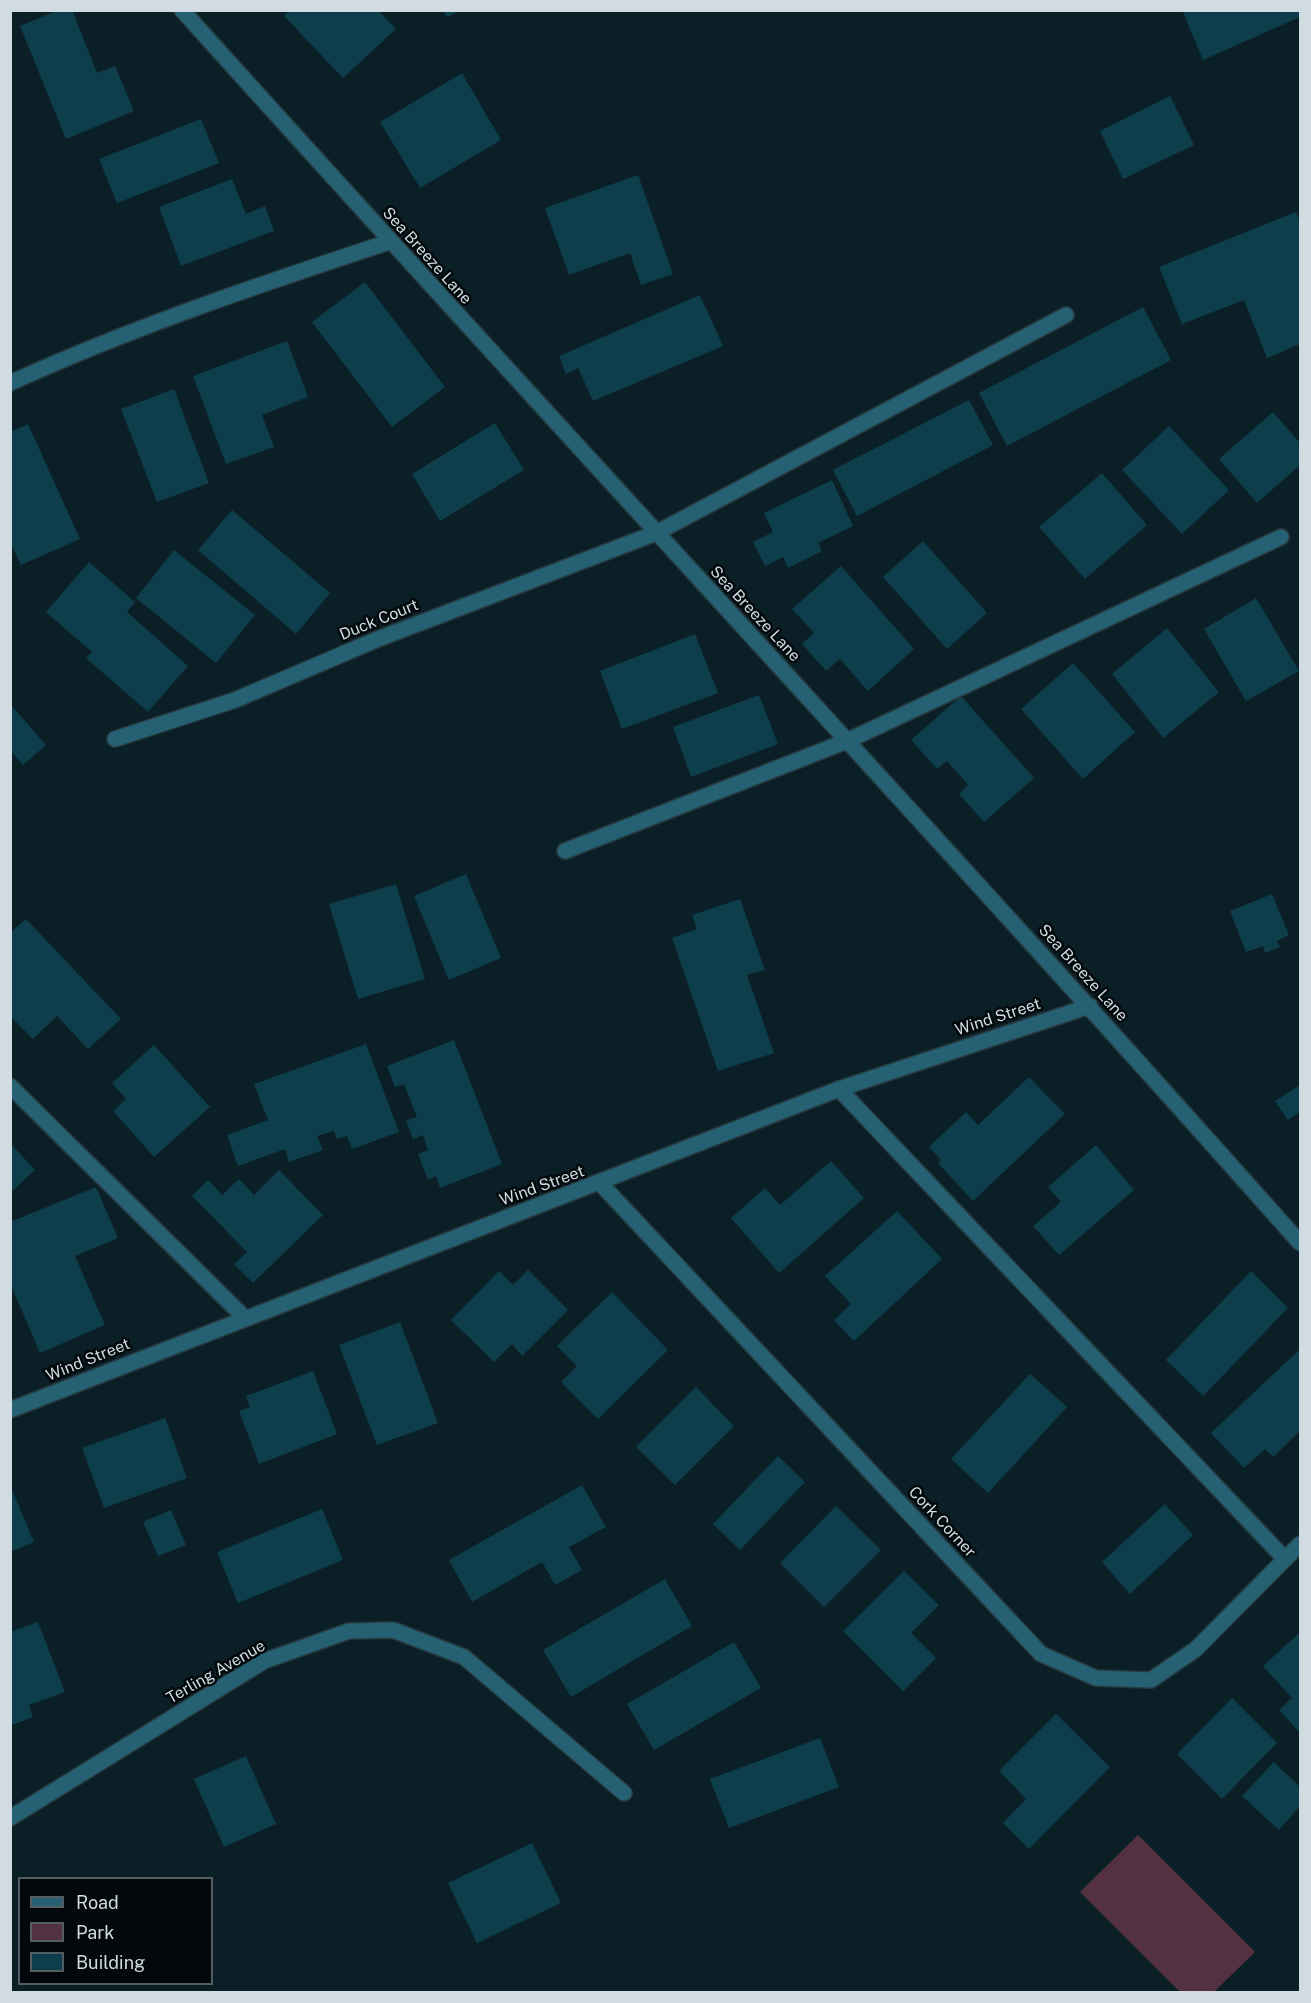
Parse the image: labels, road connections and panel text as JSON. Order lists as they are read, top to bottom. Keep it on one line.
{"streets":{"street":["Sea Breeze Lane","Duck Court","Wind Street","Cork Corner","Terling Avenue"]},"crossings":[["Sea Breeze Lane","Duck Court"],["Sea Breeze Lane","Wind Street"],["Wind Street","Cork Corner"]],"legend":["Road","Park","Building"]}
